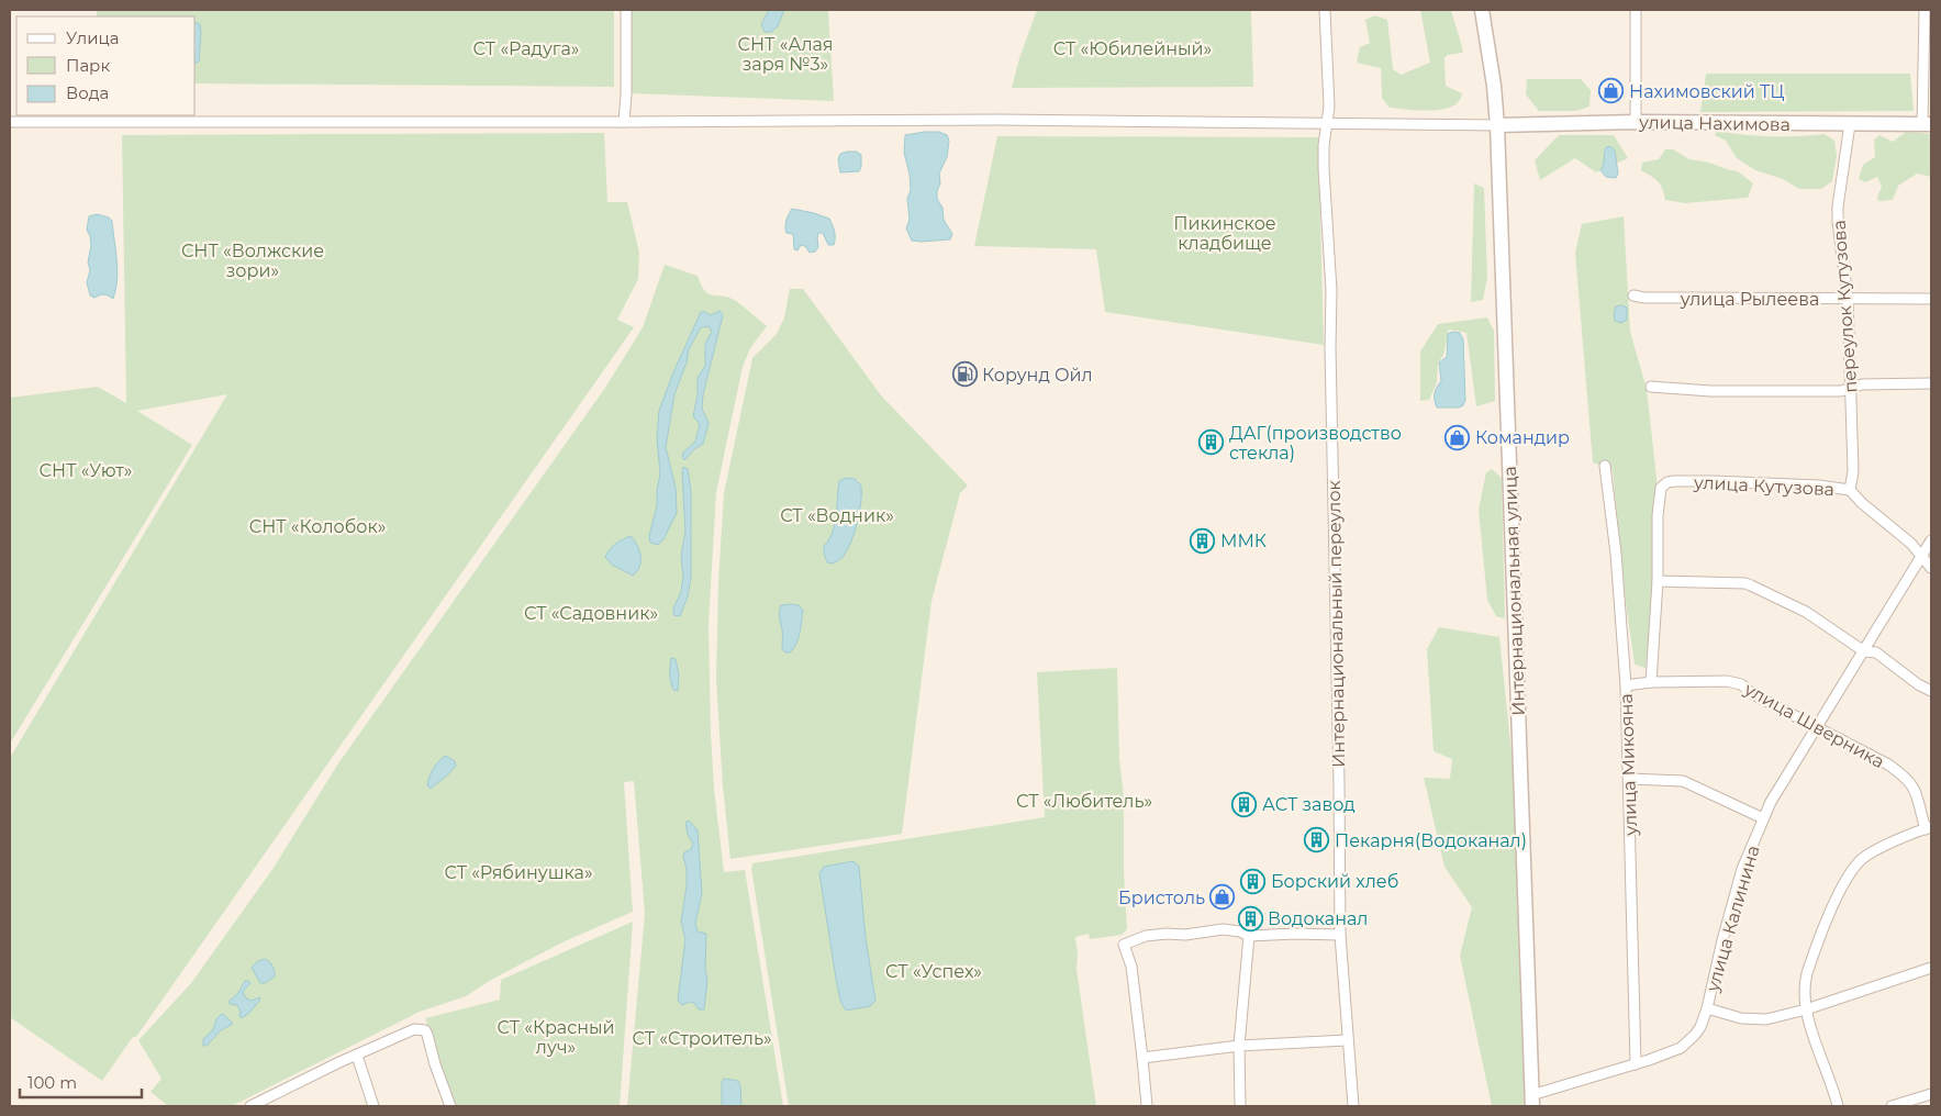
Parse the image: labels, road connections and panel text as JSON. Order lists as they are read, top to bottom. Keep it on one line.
{"streets":{"main road":["улица Нахимова","Интернациональная улица"],"street":["улица Рылеева","переулок Кутузова","улица Кутузова","Интернациональный переулок","улица Шверника","улица Микояна","улица Калинина"]},"crossings":[["улица Нахимова","переулок Кутузова"],["улица Нахимова","Интернациональная улица"],["улица Рылеева","переулок Кутузова"],["переулок Кутузова","улица Кутузова"],["улица Кутузова","улица Калинина"],["Интернациональная улица","улица Калинина"],["улица Шверника","улица Микояна"],["улица Шверника","улица Калинина"],["улица Микояна","улица Калинина"]],"parks":["СНТ «Алая заря №3»","СТ «Радуга»","СТ «Юбилейный»","Пикинское кладбище","СНТ «Волжские зори»","СНТ «Уют»","СТ «Водник»","СНТ «Колобок»","СТ «Садовник»","СТ «Любитель»","СТ «Рябинушка»","СТ «Успех»","СТ «Красный луч»","СТ «Строитель»"],"places":{"shop":["Нахимовский ТЦ","Командир","Бристоль"],"fuel station":["Корунд Ойл"],"building":["ДАГ(производство стекла)","ММК","АСТ завод","Пекарня(Водоканал)","Борский хлеб","Водоканал"]},"legend":["Улица","Парк","Вода"],"scale_bar":"100 m"}
